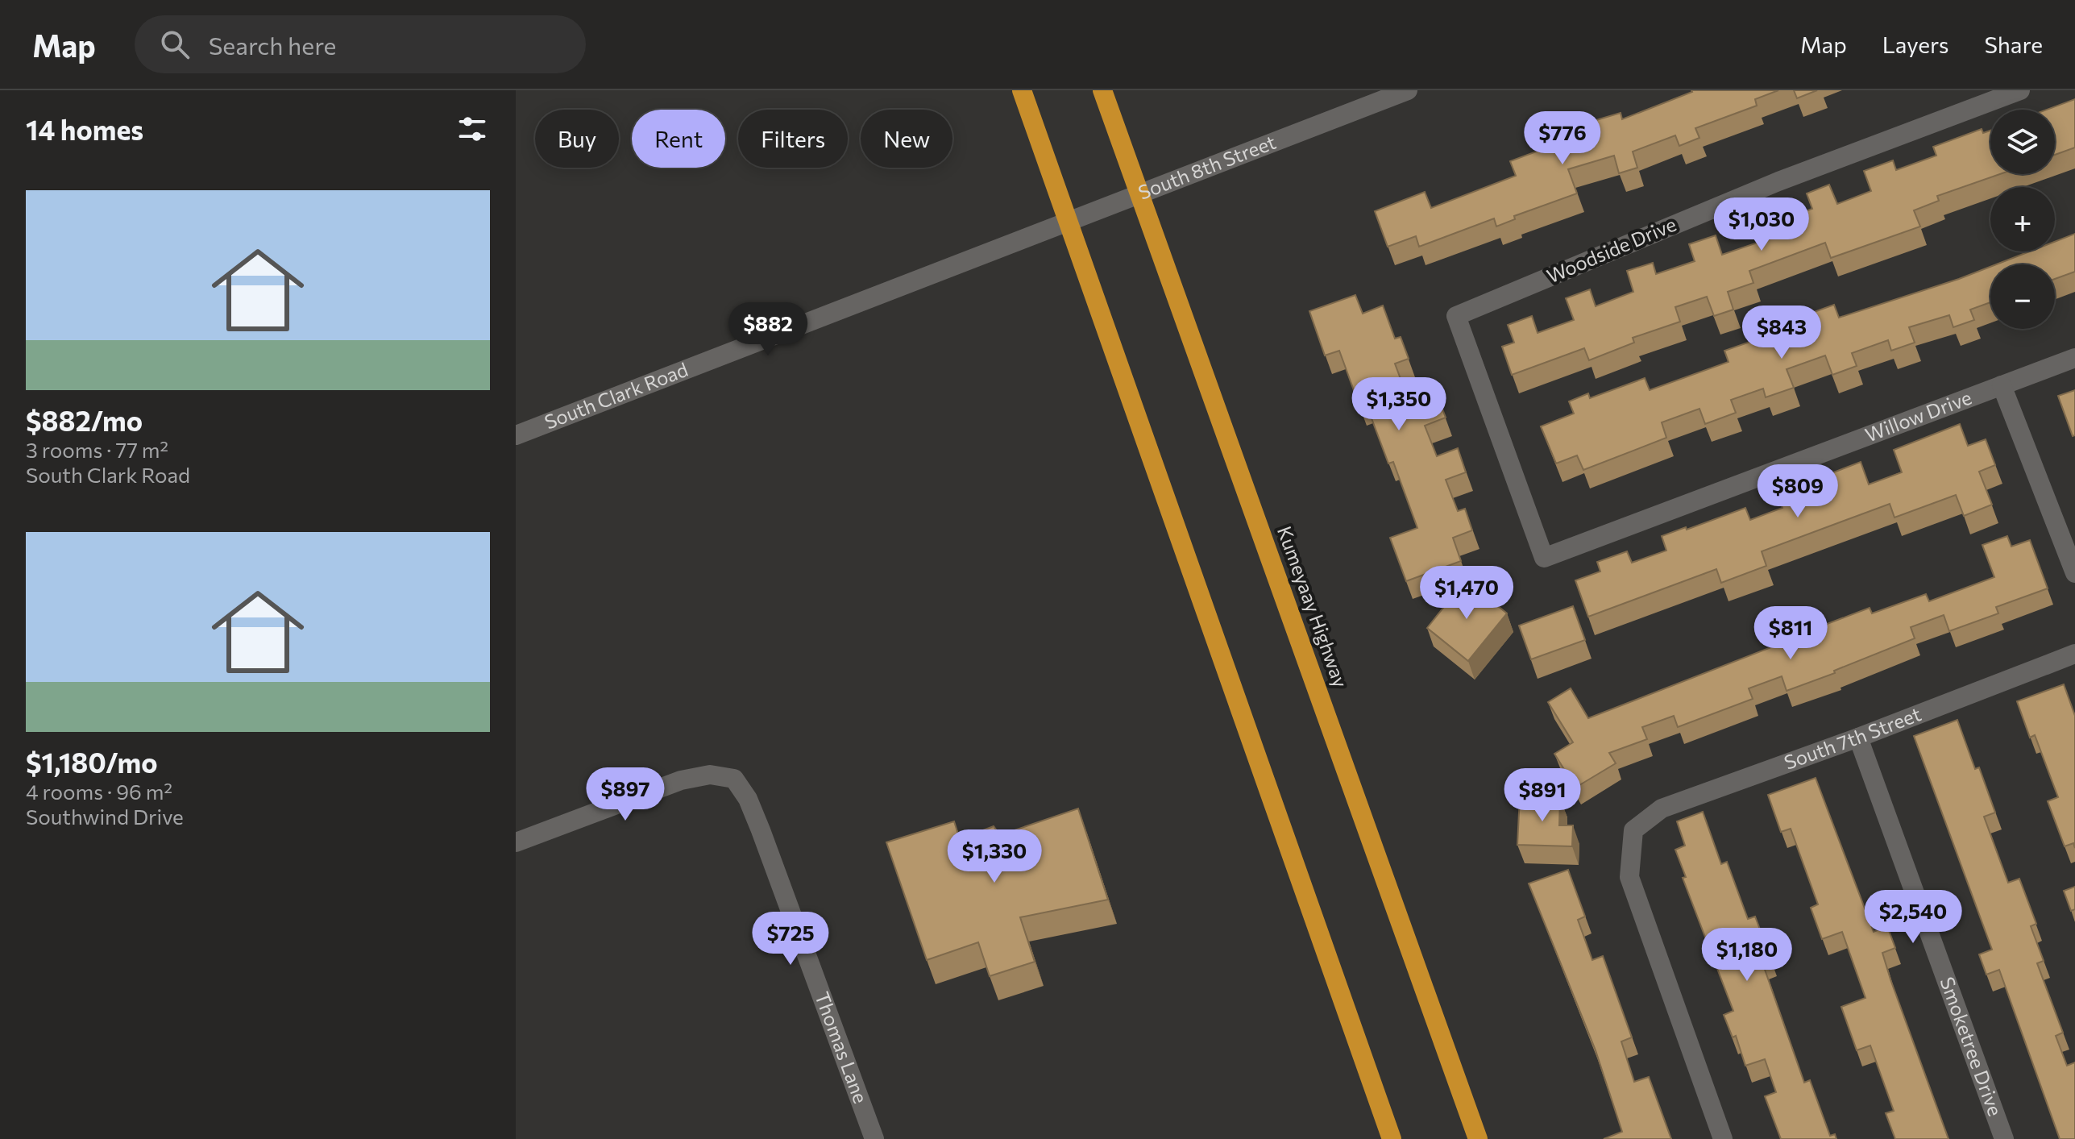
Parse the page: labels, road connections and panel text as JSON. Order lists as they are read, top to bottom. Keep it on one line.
{"streets":{"highway":["Kumeyaay Highway"],"street":["South 8th Street","Woodside Drive","South Clark Road","Willow Drive","South 7th Street","Smoketree Drive","Thomas Lane"]},"crossings":[["South 8th Street","South Clark Road"],["Woodside Drive","Willow Drive"],["South 7th Street","Smoketree Drive"]],"page":{"header":"Map","search":"Search here","nav":["Map","Layers","Share"],"heading":"14 homes","map_buttons":["+","−"],"chip":["Buy","Rent","Filters","New"],"price":["$776","$1,030","$882","$843","$1,350","$809","$1,470","$811","$897","$891","$1,330","$2,540","$725","$1,180"],"list":[{"name":"$882/mo","note":"3 rooms · 77 m² · South Clark Road"},{"name":"$1,180/mo","note":"4 rooms · 96 m² · Southwind Drive"}]}}
